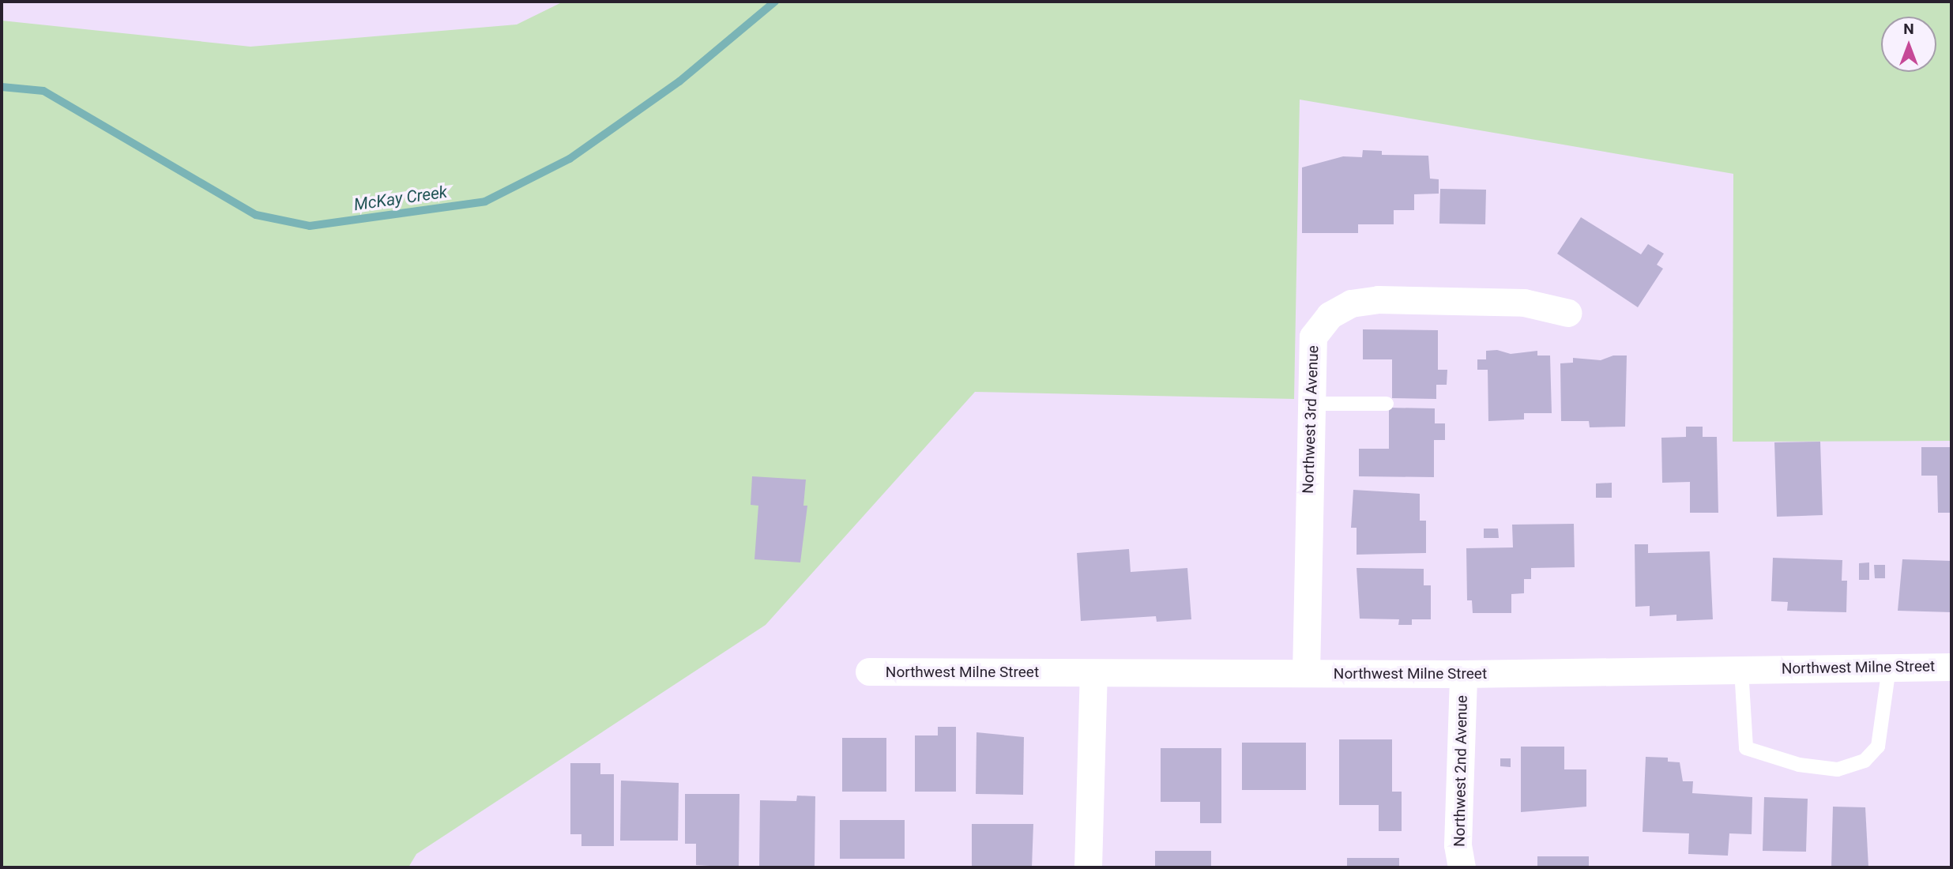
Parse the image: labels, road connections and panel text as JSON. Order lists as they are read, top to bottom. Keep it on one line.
{"streets":{"street":["Northwest 3rd Avenue","Northwest Milne Street","Northwest 2nd Avenue"]},"crossings":[["Northwest 3rd Avenue","Northwest Milne Street"],["Northwest Milne Street","Northwest 2nd Avenue"]],"water":["McKay Creek"],"north":"top"}
